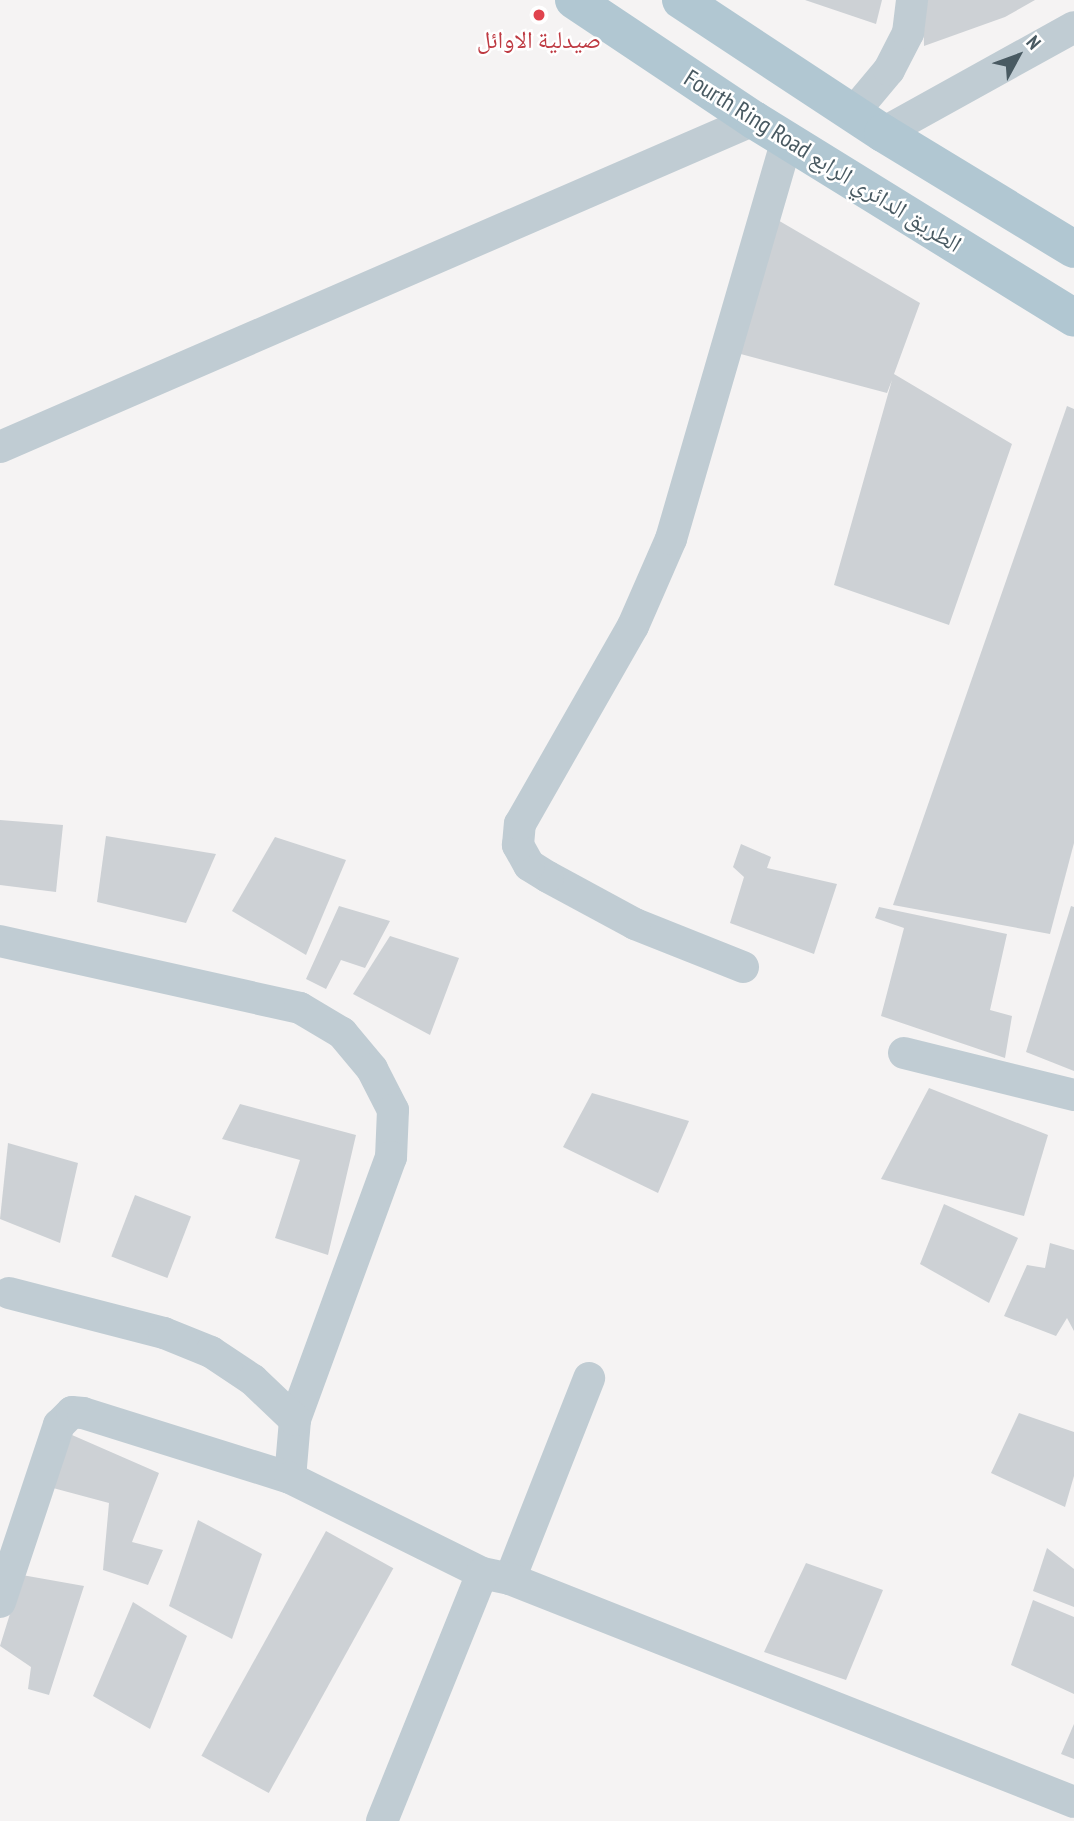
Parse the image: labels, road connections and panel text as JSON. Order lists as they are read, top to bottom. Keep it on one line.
{"streets":{"main road":["Fourth Ring Road الطريق الدائري الرابع"]},"places":["صيدلية الاوائل"],"north":"top right"}
